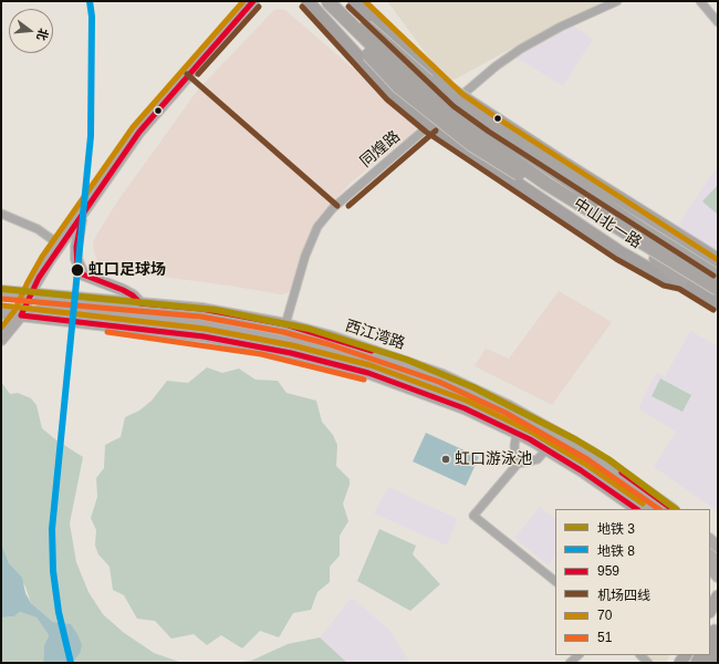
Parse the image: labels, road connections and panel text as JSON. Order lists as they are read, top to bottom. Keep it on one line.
{"streets":{"main road":["中山北一路","西江湾路"],"street":["同煌路"]},"crossings":[["同煌路","中山北一路"],["同煌路","西江湾路"]],"places":["虹口足球场","虹口游泳池"],"lines":["metro line 8","transit line 959","transit line 70","transit line 机场四线","metro line 3","transit line 51"],"legend":["地铁 3","地铁 8","959","机场四线","70","51"],"north":"right"}
